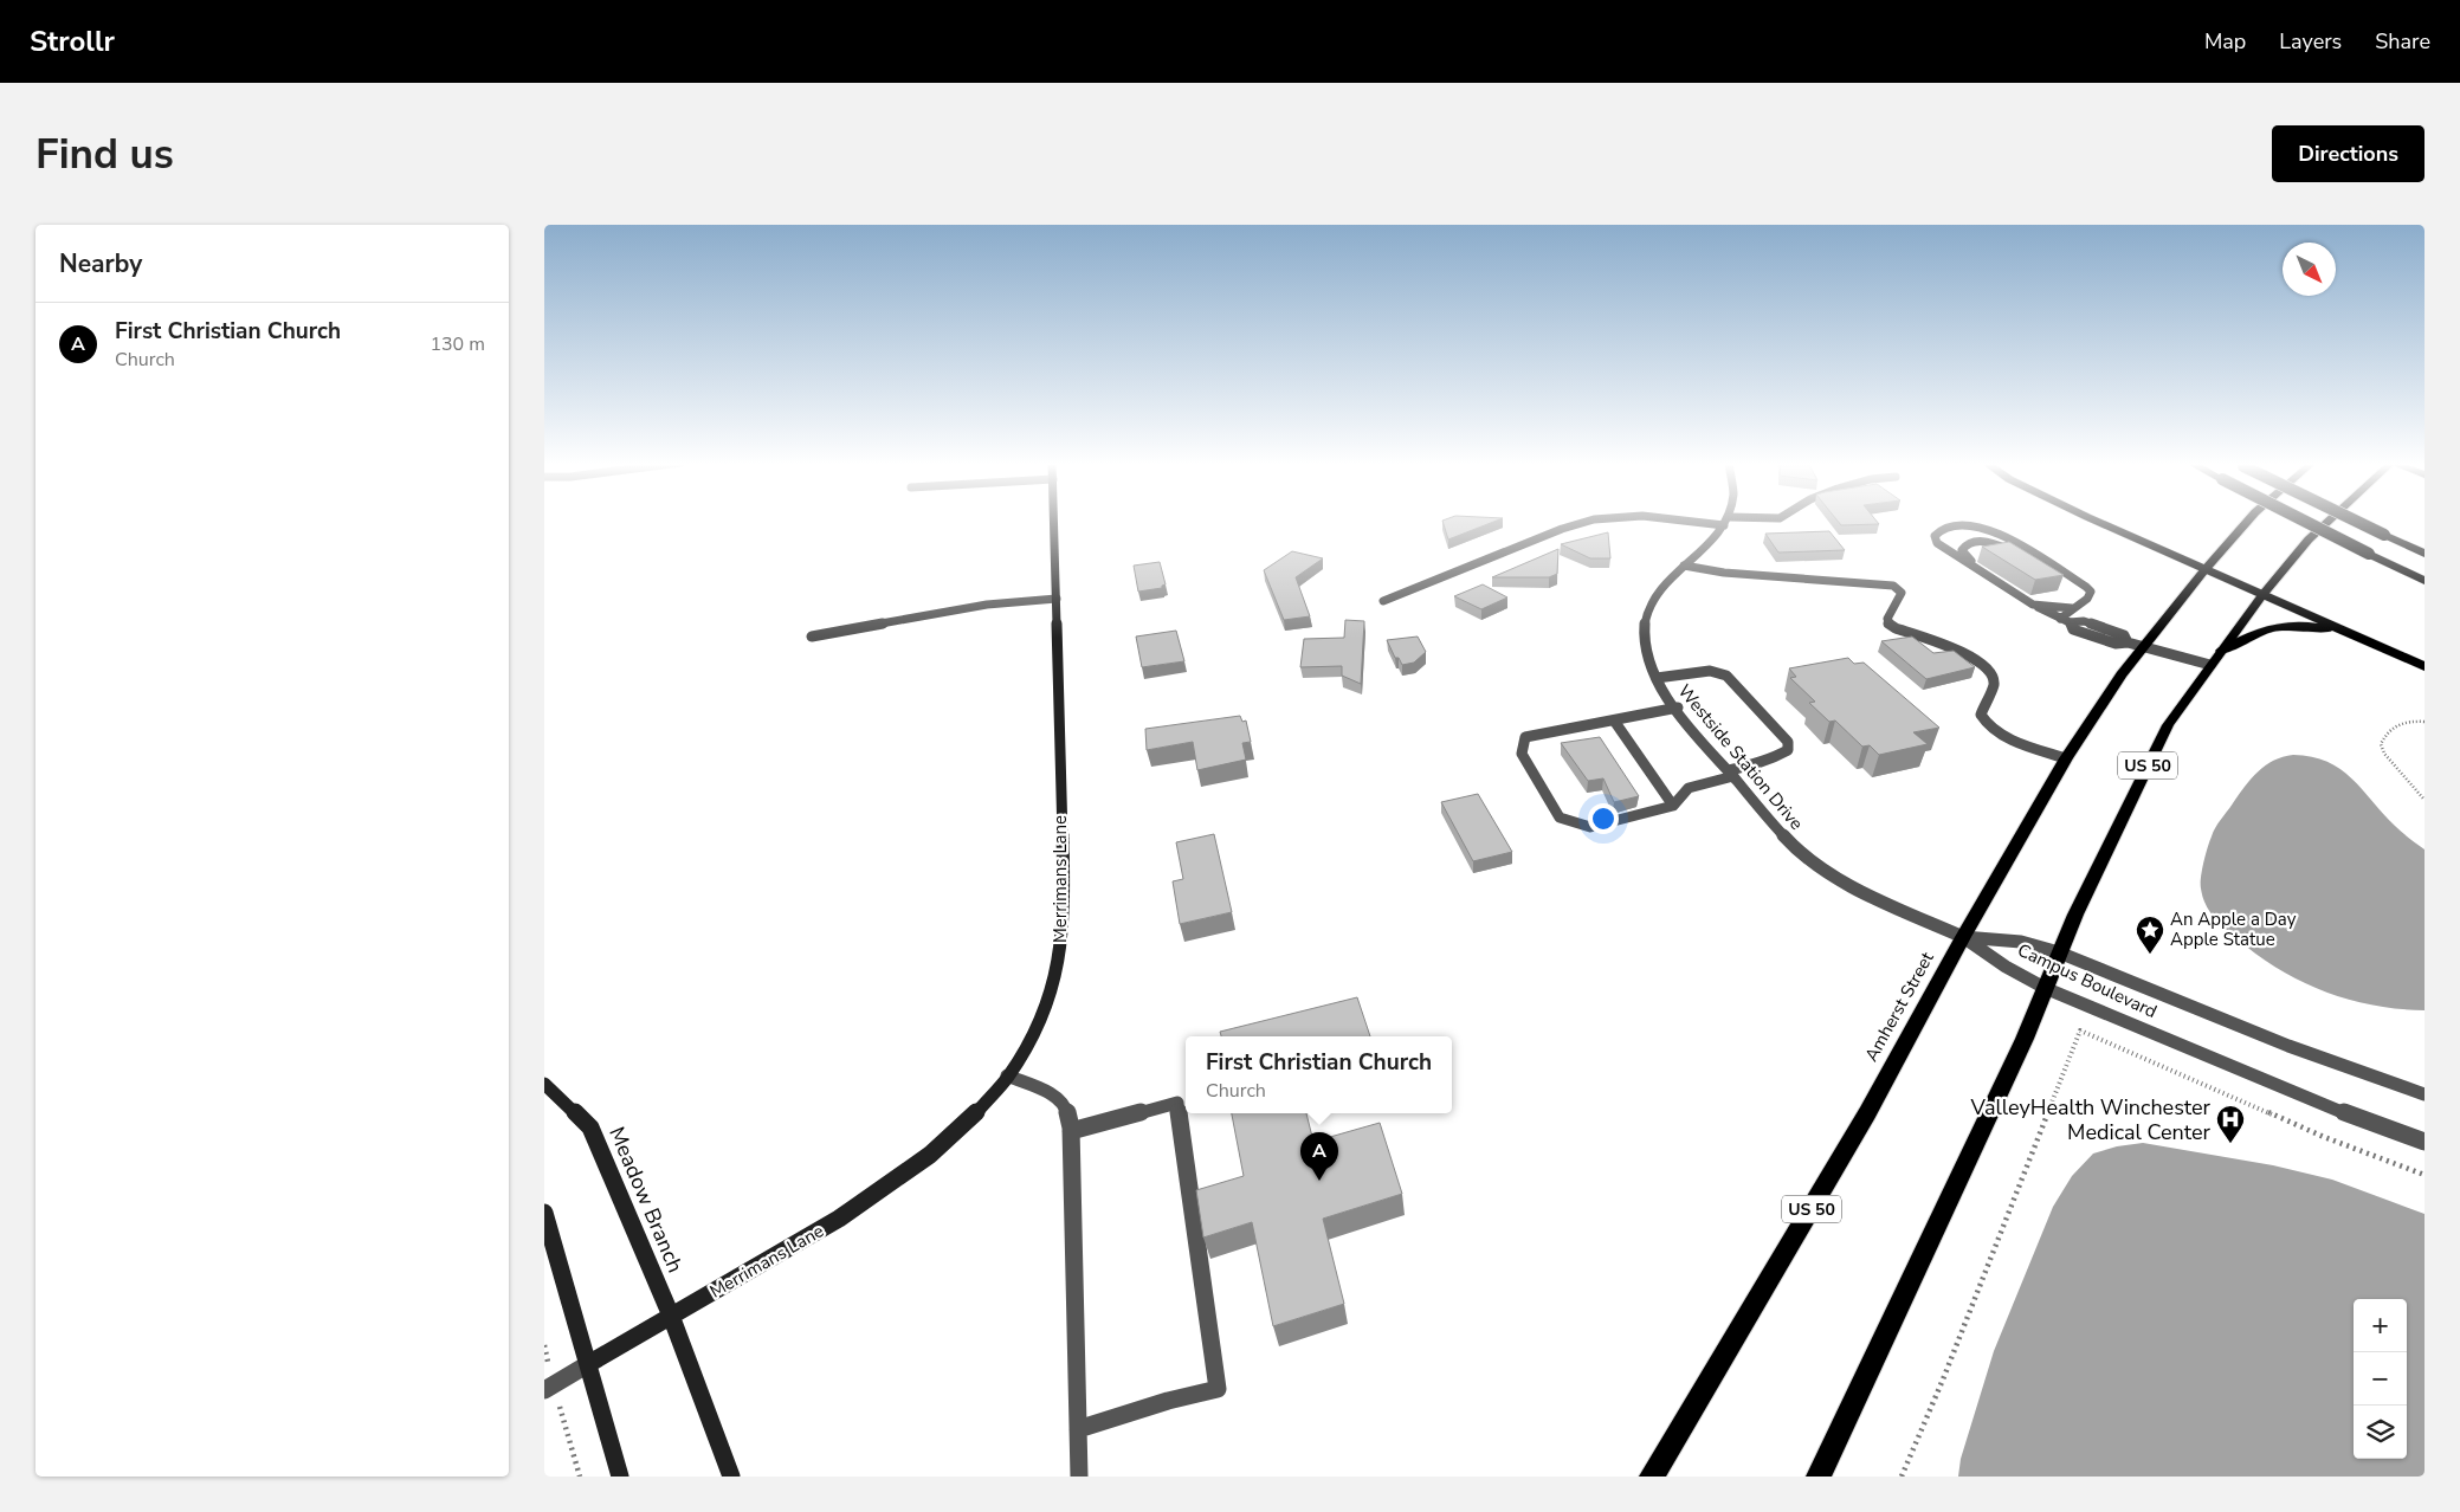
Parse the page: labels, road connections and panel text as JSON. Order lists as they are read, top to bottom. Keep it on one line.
{"streets":{"main road":["US 50","Merrimans Lane","Amherst Street","Meadow Branch"],"street":["Westside Station Drive","Campus Boulevard"]},"crossings":[["Westside Station Drive","Campus Boulevard"],["Westside Station Drive","Amherst Street"],["US 50","Campus Boulevard"],["US 50","Amherst Street"],["Merrimans Lane","Meadow Branch"],["Campus Boulevard","Amherst Street"]],"places":{"place":["An Apple a Day Apple Statue"],"hospital":["ValleyHealth Winchester Medical Center"]},"north":"bottom right","page":{"header":"Strollr","nav":["Map","Layers","Share"],"buttons":"Directions","title":"Find us","heading":"Nearby","list":[{"mark":"A","name":"First Christian Church","note":"Church","value":"130 m"}],"popup":["First Christian Church","Church"],"pins":"A","map_buttons":["+","−"]}}
